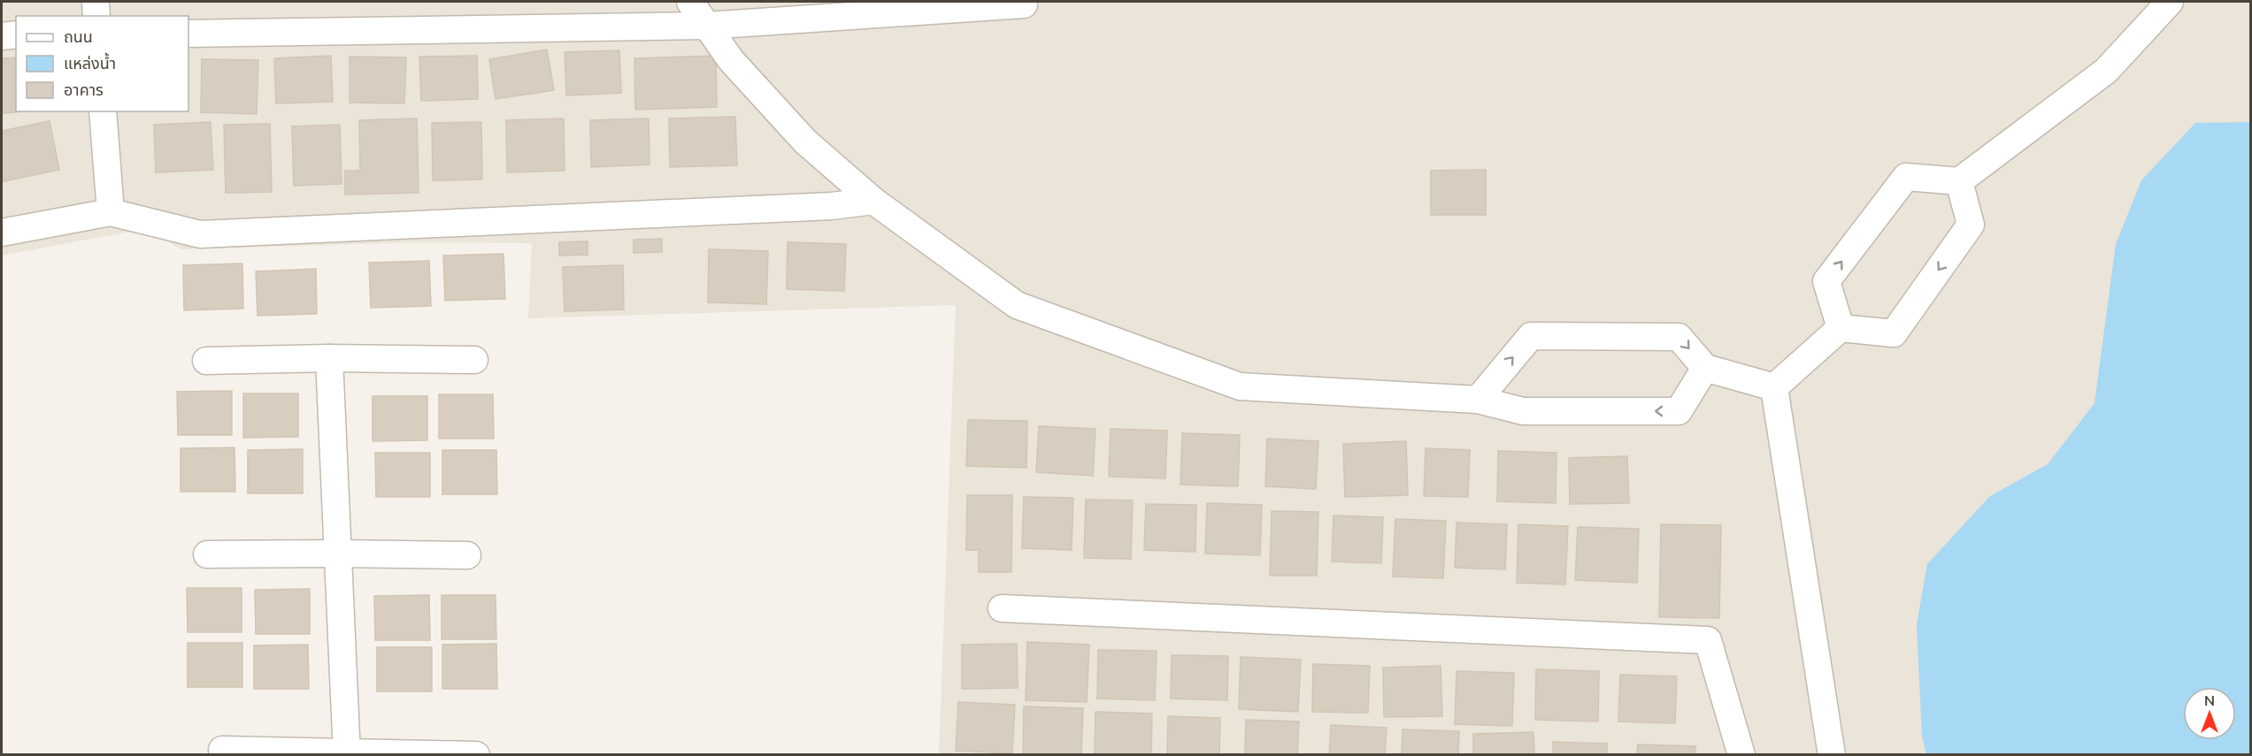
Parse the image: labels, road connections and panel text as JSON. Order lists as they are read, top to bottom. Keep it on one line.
{"legend":["ถนน","แหล่งน้ำ","อาคาร"],"north":"top"}
